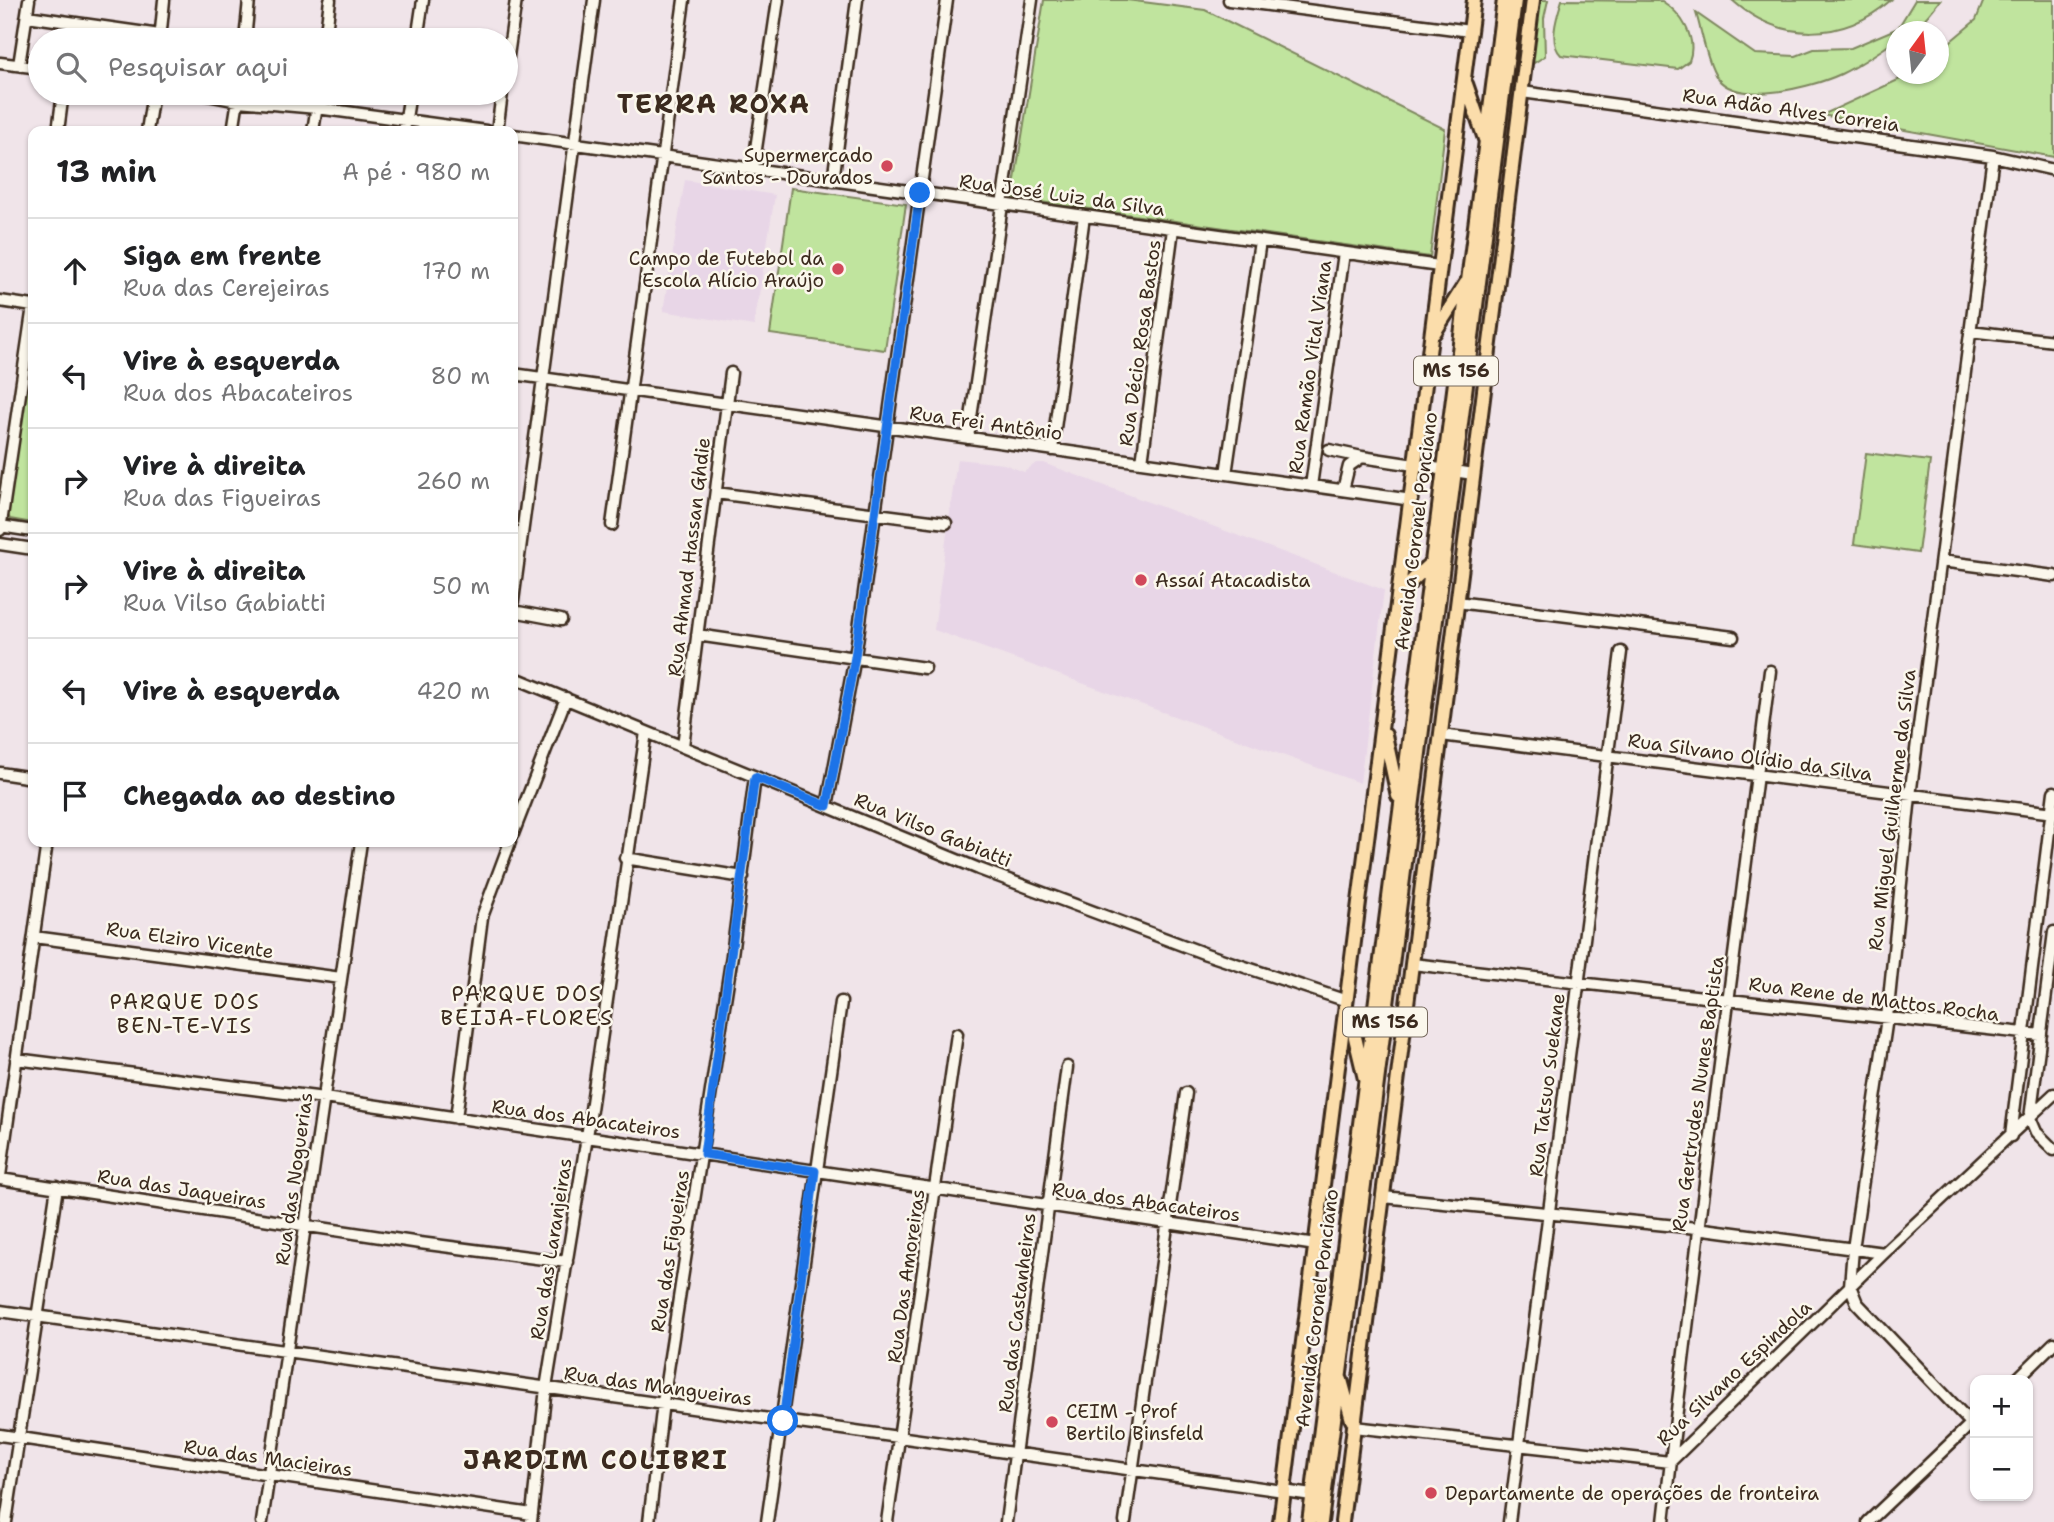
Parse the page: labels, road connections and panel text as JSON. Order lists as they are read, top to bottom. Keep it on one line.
{"streets":{"main road":["MS 156","Avenida Coronel Ponciano"],"street":["Rua Adão Alves Correia","Rua José Luiz da Silva","Rua Décio Rosa Bastos","Rua Ramão Vital Viana","Rua Frei Antônio","Rua Ahmad Hassan Ghdie","Rua Silvano Olídio da Silva","Rua Miguel Guilherme da Silva","Rua Vilso Gabiatti","Rua Elziro Vicente","Rua Rene de Mattos Rocha","Rua Tatsuo Suekane","Rua Gertrudes Nunes Baptista","Rua dos Abacateiros","Rua das Noguerias","Rua das Jaqueiras","Rua das Laranjeiras","Rua das Figueiras","Rua Das Amoreiras","Rua das Castanheiras","Rua Silvano Espindola","Rua das Mangueiras","Rua das Macieiras"]},"crossings":[["Rua Adão Alves Correia","Rua Miguel Guilherme da Silva"],["Rua José Luiz da Silva","Rua Décio Rosa Bastos"],["Rua José Luiz da Silva","Rua Ramão Vital Viana"],["Rua Décio Rosa Bastos","Rua Frei Antônio"],["Rua Ramão Vital Viana","Rua Frei Antônio"],["MS 156","Rua Vilso Gabiatti"],["MS 156","Rua dos Abacateiros"],["Rua Frei Antônio","Rua Ahmad Hassan Ghdie"],["Avenida Coronel Ponciano","Rua das Mangueiras"],["Rua Ahmad Hassan Ghdie","Rua Vilso Gabiatti"],["Rua Silvano Olídio da Silva","Rua Miguel Guilherme da Silva"],["Rua Silvano Olídio da Silva","Rua Tatsuo Suekane"],["Rua Silvano Olídio da Silva","Rua Gertrudes Nunes Baptista"],["Rua Miguel Guilherme da Silva","Rua Rene de Mattos Rocha"],["Rua Miguel Guilherme da Silva","Rua Silvano Espindola"],["Rua Vilso Gabiatti","Rua das Laranjeiras"],["Rua Vilso Gabiatti","Rua das Figueiras"],["Rua Elziro Vicente","Rua das Noguerias"],["Rua Rene de Mattos Rocha","Rua Tatsuo Suekane"],["Rua Rene de Mattos Rocha","Rua Gertrudes Nunes Baptista"],["Rua Tatsuo Suekane","Rua Silvano Espindola"],["Rua Gertrudes Nunes Baptista","Rua Silvano Espindola"],["Rua dos Abacateiros","Rua das Noguerias"],["Rua dos Abacateiros","Rua das Laranjeiras"],["Rua dos Abacateiros","Rua das Figueiras"],["Rua dos Abacateiros","Rua Das Amoreiras"],["Rua dos Abacateiros","Rua das Castanheiras"],["Rua das Noguerias","Rua das Jaqueiras"],["Rua das Noguerias","Rua das Mangueiras"],["Rua das Noguerias","Rua das Macieiras"],["Rua das Jaqueiras","Rua das Laranjeiras"],["Rua das Laranjeiras","Rua das Mangueiras"],["Rua das Laranjeiras","Rua das Macieiras"],["Rua das Figueiras","Rua das Mangueiras"],["Rua Das Amoreiras","Rua das Mangueiras"],["Rua das Castanheiras","Rua das Mangueiras"]],"districts":["TERRA ROXA","PARQUE DOS BEIJA-FLORES","PARQUE DOS BEN-TE-VIS","JARDIM COLIBRI"],"places":["Supermercado Santos - Dourados","Campo de Futebol da Escola Alício Araújo","Assaí Atacadista","CEIM - Prof Bertilo Binsfeld","Departamente de operações de fronteira"],"north":"top","page":{"search":"Pesquisar aqui","heading":["13 min","A pé · 980 m"],"list":[["Siga em frente","Rua das Cerejeiras","170 m"],["Vire à esquerda","Rua dos Abacateiros","80 m"],["Vire à direita","Rua das Figueiras","260 m"],["Vire à direita","Rua Vilso Gabiatti","50 m"],["Vire à esquerda","420 m"],"Chegada ao destino"],"map_buttons":["+","−"]}}
